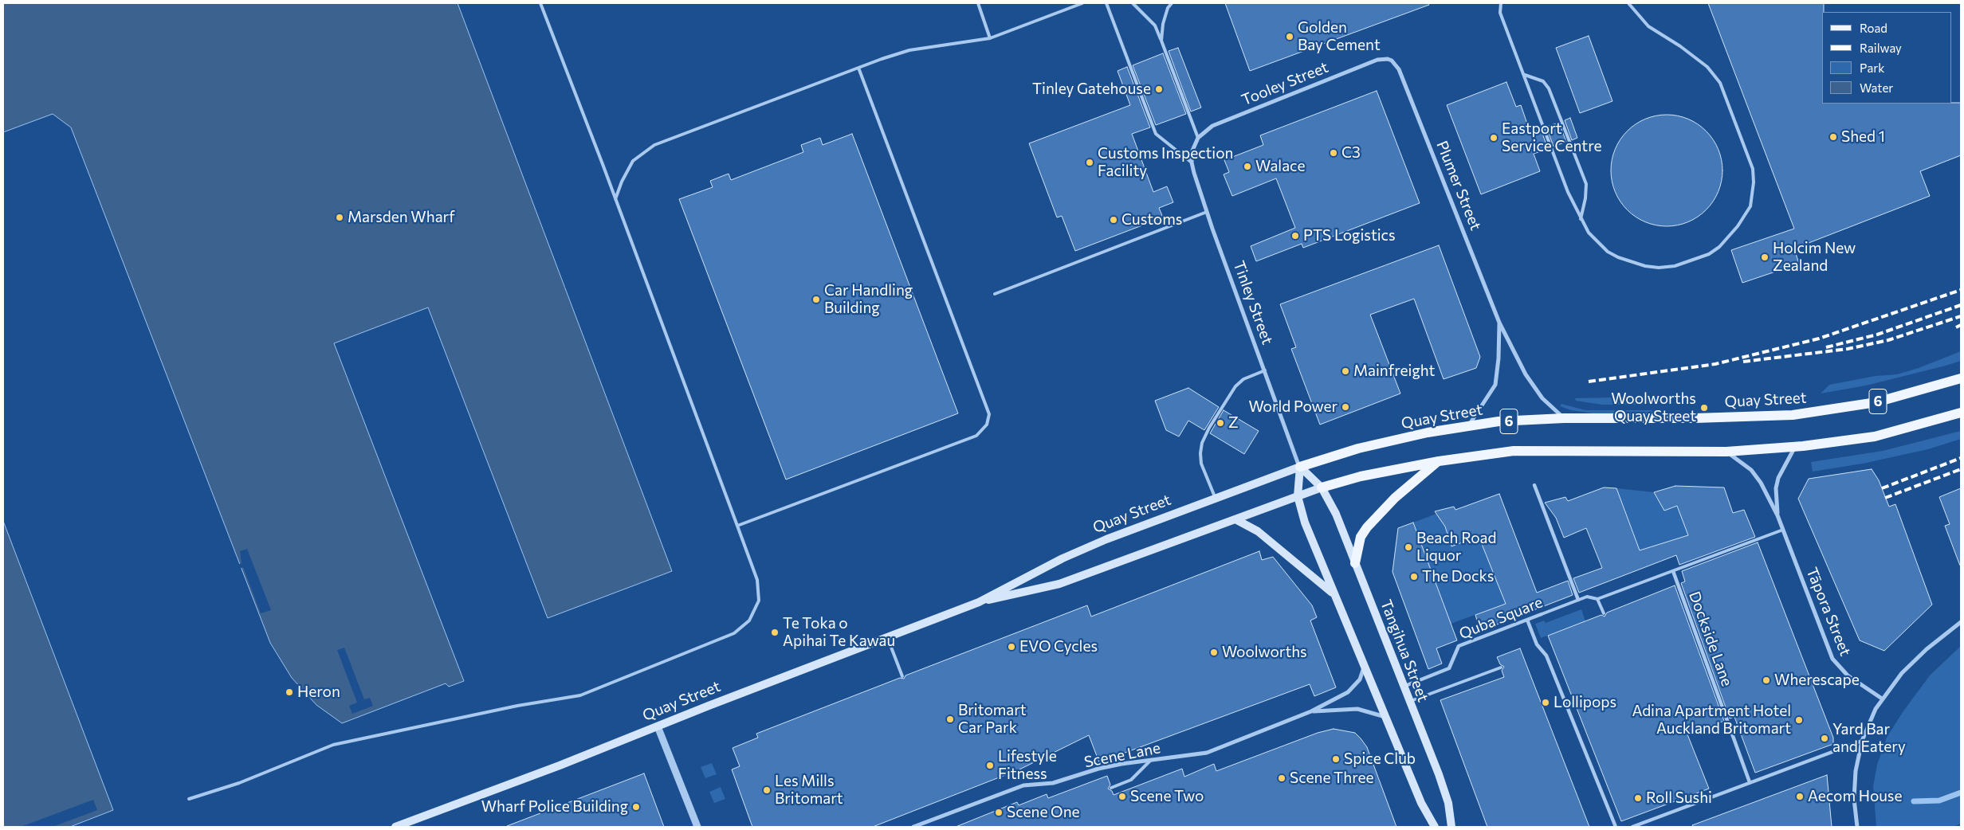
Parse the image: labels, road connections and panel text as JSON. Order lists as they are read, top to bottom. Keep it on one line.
{"streets":{"main road":["Quay Street","6","Tangihua Street"],"street":["Tooley Street","Plumer Street","Tinley Street","Tāpora Street","Quba Square","Dockside Lane","Scene Lane"]},"crossings":[["Tooley Street","Plumer Street"],["Tooley Street","Tinley Street"],["Plumer Street","Quay Street"],["Tinley Street","Quay Street"],["Tinley Street","Tangihua Street"],["Quay Street","Tāpora Street"],["Quay Street","Tangihua Street"],["Tāpora Street","Quba Square"],["Quba Square","Dockside Lane"],["Quba Square","Tangihua Street"]],"places":["Golden Bay Cement","Tinley Gatehouse","Shed 1","Eastport Service Centre","C3","Customs Inspection Facility","Walace","Marsden Wharf","Customs","PTS Logistics","Holcim New Zealand","Car Handling Building","Mainfreight","World Power","Woolworths Quay Street","Z","Beach Road Liquor","The Docks","Te Toka o Apihai Te Kawau","EVO Cycles","Woolworths","Wherescape","Heron","Lollipops","Britomart Car Park","Adina Apartment Hotel Auckland Britomart","Yard Bar and Eatery","Spice Club","Lifestyle Fitness","Scene Three","Les Mills Britomart","Scene Two","Aecom House","Roll Sushi","Wharf Police Building","Scene One"],"legend":["Road","Railway","Park","Water"]}
